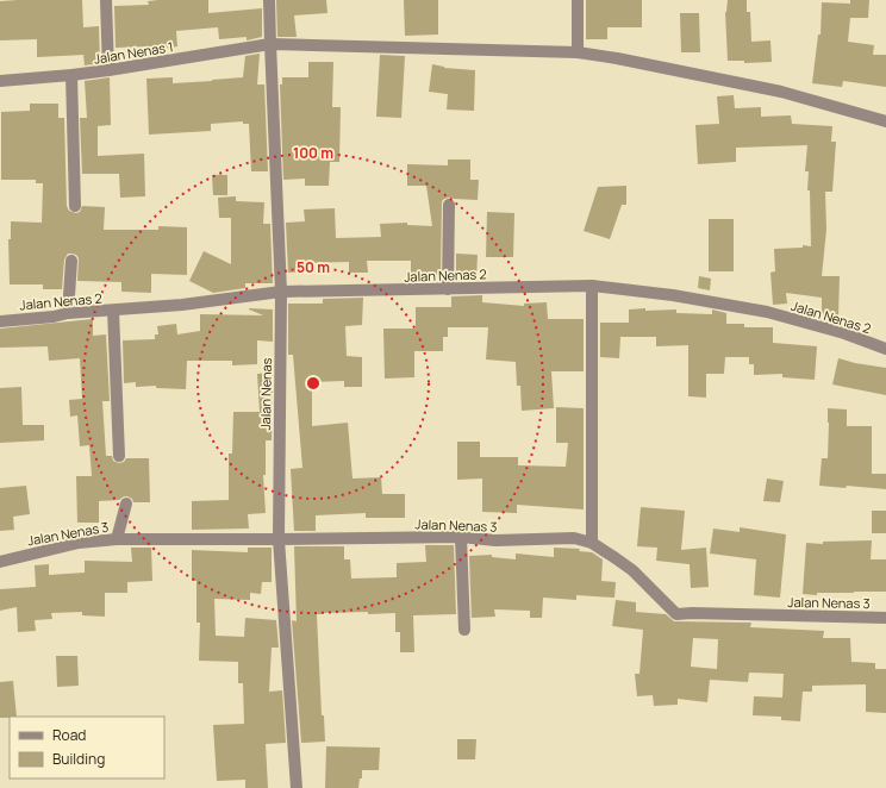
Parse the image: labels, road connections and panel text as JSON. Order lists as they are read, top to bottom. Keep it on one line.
{"streets":{"street":["Jalan Nenas 1","Jalan Nenas 2","Jalan Nenas","Jalan Nenas 3"]},"crossings":[["Jalan Nenas 1","Jalan Nenas"],["Jalan Nenas 2","Jalan Nenas"],["Jalan Nenas","Jalan Nenas 3"]],"legend":["Road","Building"],"rings":["100 m","50 m"]}
